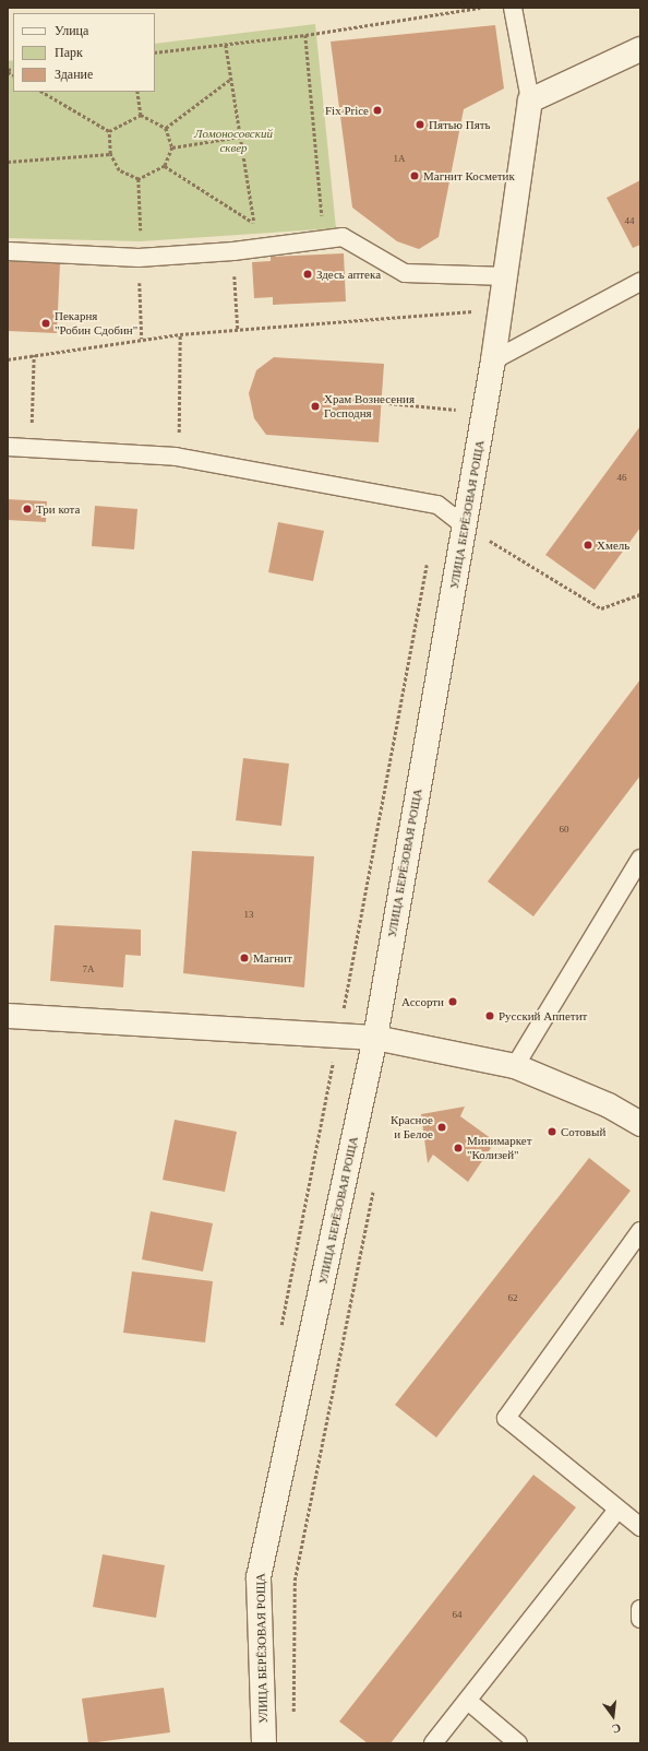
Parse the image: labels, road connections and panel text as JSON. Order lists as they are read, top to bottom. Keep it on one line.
{"streets":{"street":["УЛИЦА БЕРЁЗОВАЯ РОЩА"]},"parks":["Ломоносовский сквер"],"places":["Fix Price","Пятью Пять","Магнит Косметик","Здесь аптека","Пекарня \"Робин Сдобин\"","Храм Вознесения Господня","Три кота","Хмель","Магнит","Ассорти","Русский Аппетит","Красное и Белое","Сотовый","Минимаркет \"Колизей\""],"house_numbers":["1А","44","46","60","13","7А","62","64"],"legend":["Улица","Парк","Здание"],"north":"bottom"}
